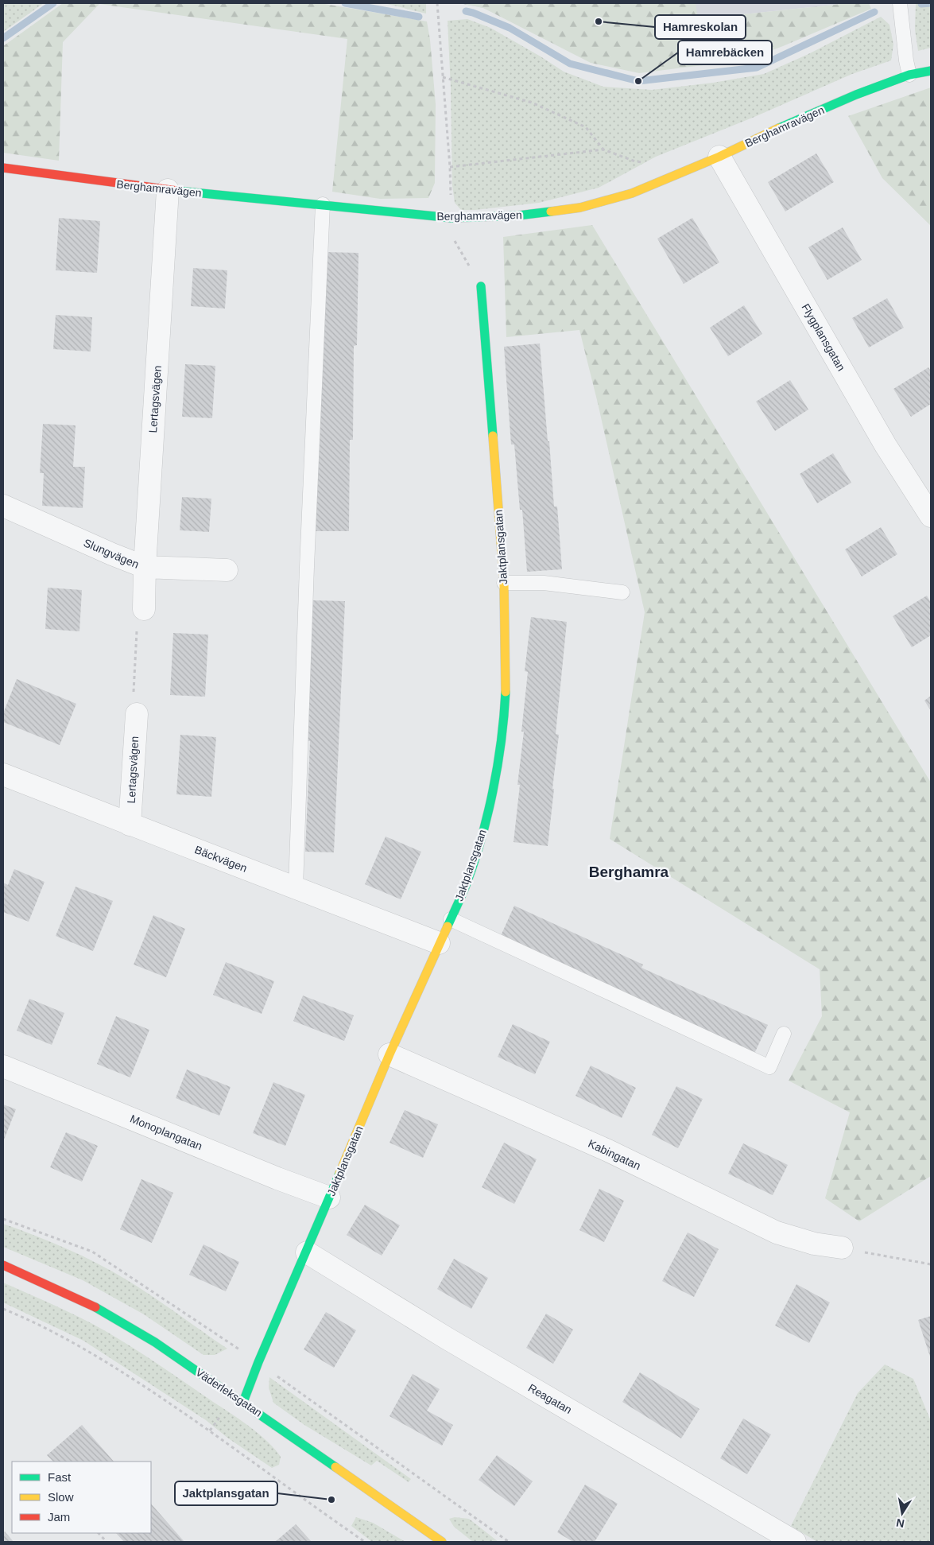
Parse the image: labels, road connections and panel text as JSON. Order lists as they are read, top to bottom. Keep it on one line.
{"streets":{"street":["Berghamravägen","Flygplansgatan","Lertagsvägen","Jaktplansgatan","Slungvägen","Bäckvägen","Monoplangatan","Kabingatan","Väderleksgatan","Reagatan"]},"crossings":[["Berghamravägen","Flygplansgatan"],["Berghamravägen","Lertagsvägen"],["Lertagsvägen","Slungvägen"],["Lertagsvägen","Bäckvägen"],["Jaktplansgatan","Bäckvägen"],["Jaktplansgatan","Monoplangatan"],["Jaktplansgatan","Kabingatan"],["Jaktplansgatan","Väderleksgatan"],["Jaktplansgatan","Reagatan"]],"districts":["Berghamra"],"places":["Hamreskolan","Hamrebäcken","Jaktplansgatan"],"legend":["Fast","Slow","Jam"],"north":"bottom"}
